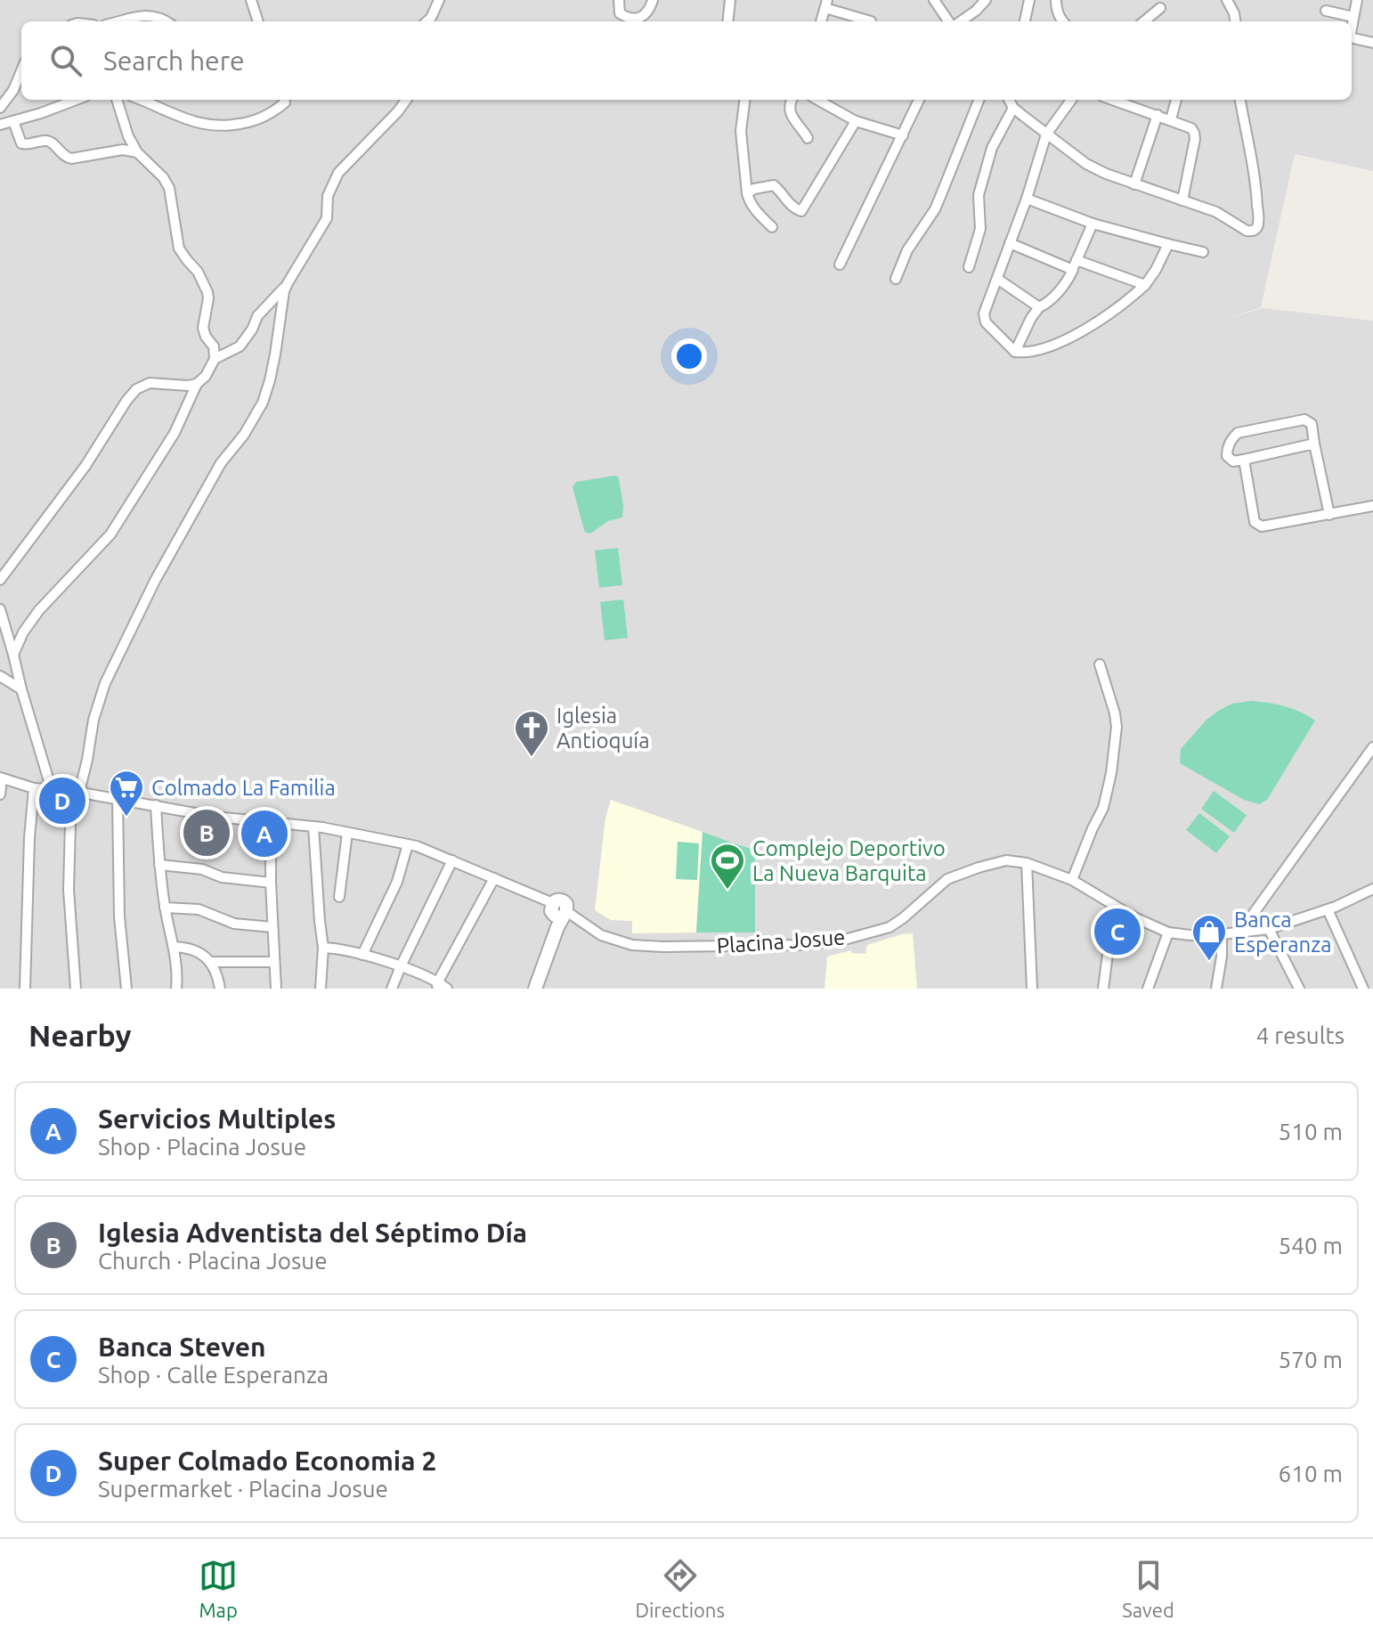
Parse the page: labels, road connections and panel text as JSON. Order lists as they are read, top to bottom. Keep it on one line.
{"streets":{"street":["Placina Josue"]},"places":{"church":["Iglesia Antioquía"],"supermarket":["Colmado La Familia"],"sports":["Complejo Deportivo La Nueva Barquita"],"shop":["Banca Esperanza"]},"page":{"search":"Search here","pins":["D","B","A","C"],"heading":["Nearby","4 results"],"list":[{"mark":"A","name":"Servicios Multiples","note":"Shop · Placina Josue","value":"510 m"},{"mark":"B","name":"Iglesia Adventista del Séptimo Día","note":"Church · Placina Josue","value":"540 m"},{"mark":"C","name":"Banca Steven","note":"Shop · Calle Esperanza","value":"570 m"},{"mark":"D","name":"Super Colmado Economia 2","note":"Supermarket · Placina Josue","value":"610 m"}],"nav":["Map","Directions","Saved"]}}
